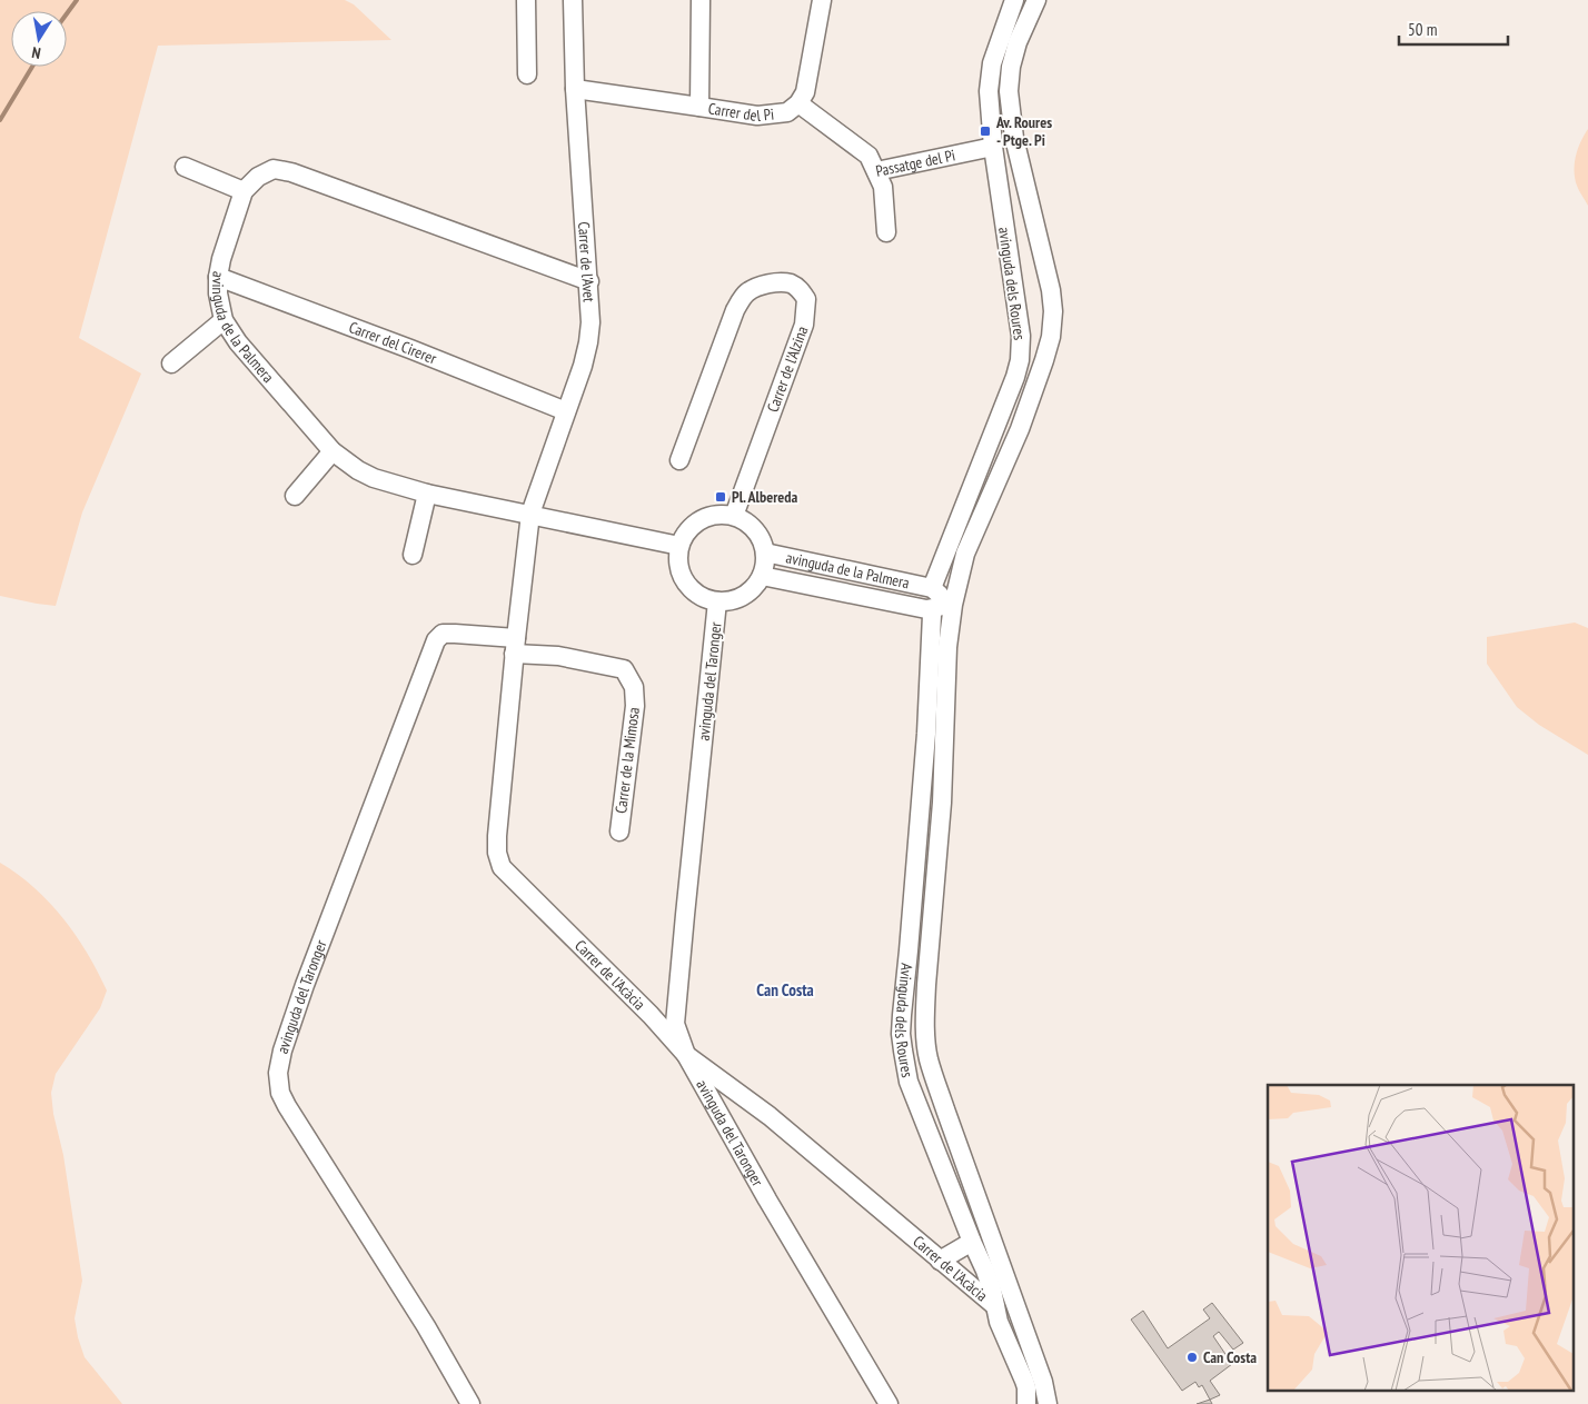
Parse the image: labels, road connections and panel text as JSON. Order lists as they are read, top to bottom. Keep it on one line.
{"streets":{"street":["Carrer del Pi","Passatge del Pi","Carrer de l'Avet","avinguda dels Roures","avinguda de la Palmera","Carrer del Cirerer","Carrer de l'Alzina","avinguda del Taronger","Carrer de la Mimosa","Carrer de l'Acàcia","Avinguda dels Roures"]},"crossings":[["Carrer del Pi","Passatge del Pi"],["Carrer del Pi","Carrer de l'Avet"],["Passatge del Pi","avinguda dels Roures"],["Carrer de l'Avet","avinguda de la Palmera"],["Carrer de l'Avet","Carrer del Cirerer"],["Carrer de l'Avet","Carrer de l'Acàcia"],["avinguda dels Roures","avinguda de la Palmera"],["avinguda dels Roures","Avinguda dels Roures"],["avinguda de la Palmera","Carrer del Cirerer"],["avinguda de la Palmera","Carrer de l'Alzina"],["avinguda de la Palmera","avinguda del Taronger"],["avinguda de la Palmera","Carrer de l'Acàcia"],["avinguda de la Palmera","Avinguda dels Roures"],["Carrer de l'Alzina","avinguda del Taronger"],["avinguda del Taronger","Carrer de la Mimosa"],["avinguda del Taronger","Carrer de l'Acàcia"],["Carrer de la Mimosa","Carrer de l'Acàcia"],["Carrer de l'Acàcia","Avinguda dels Roures"]],"districts":["Can Costa"],"places":{"transit":["Av. Roures - Ptge. Pi","Pl. Albereda"],"other":["Can Costa"]},"scale_bar":"50 m","north":"bottom"}
